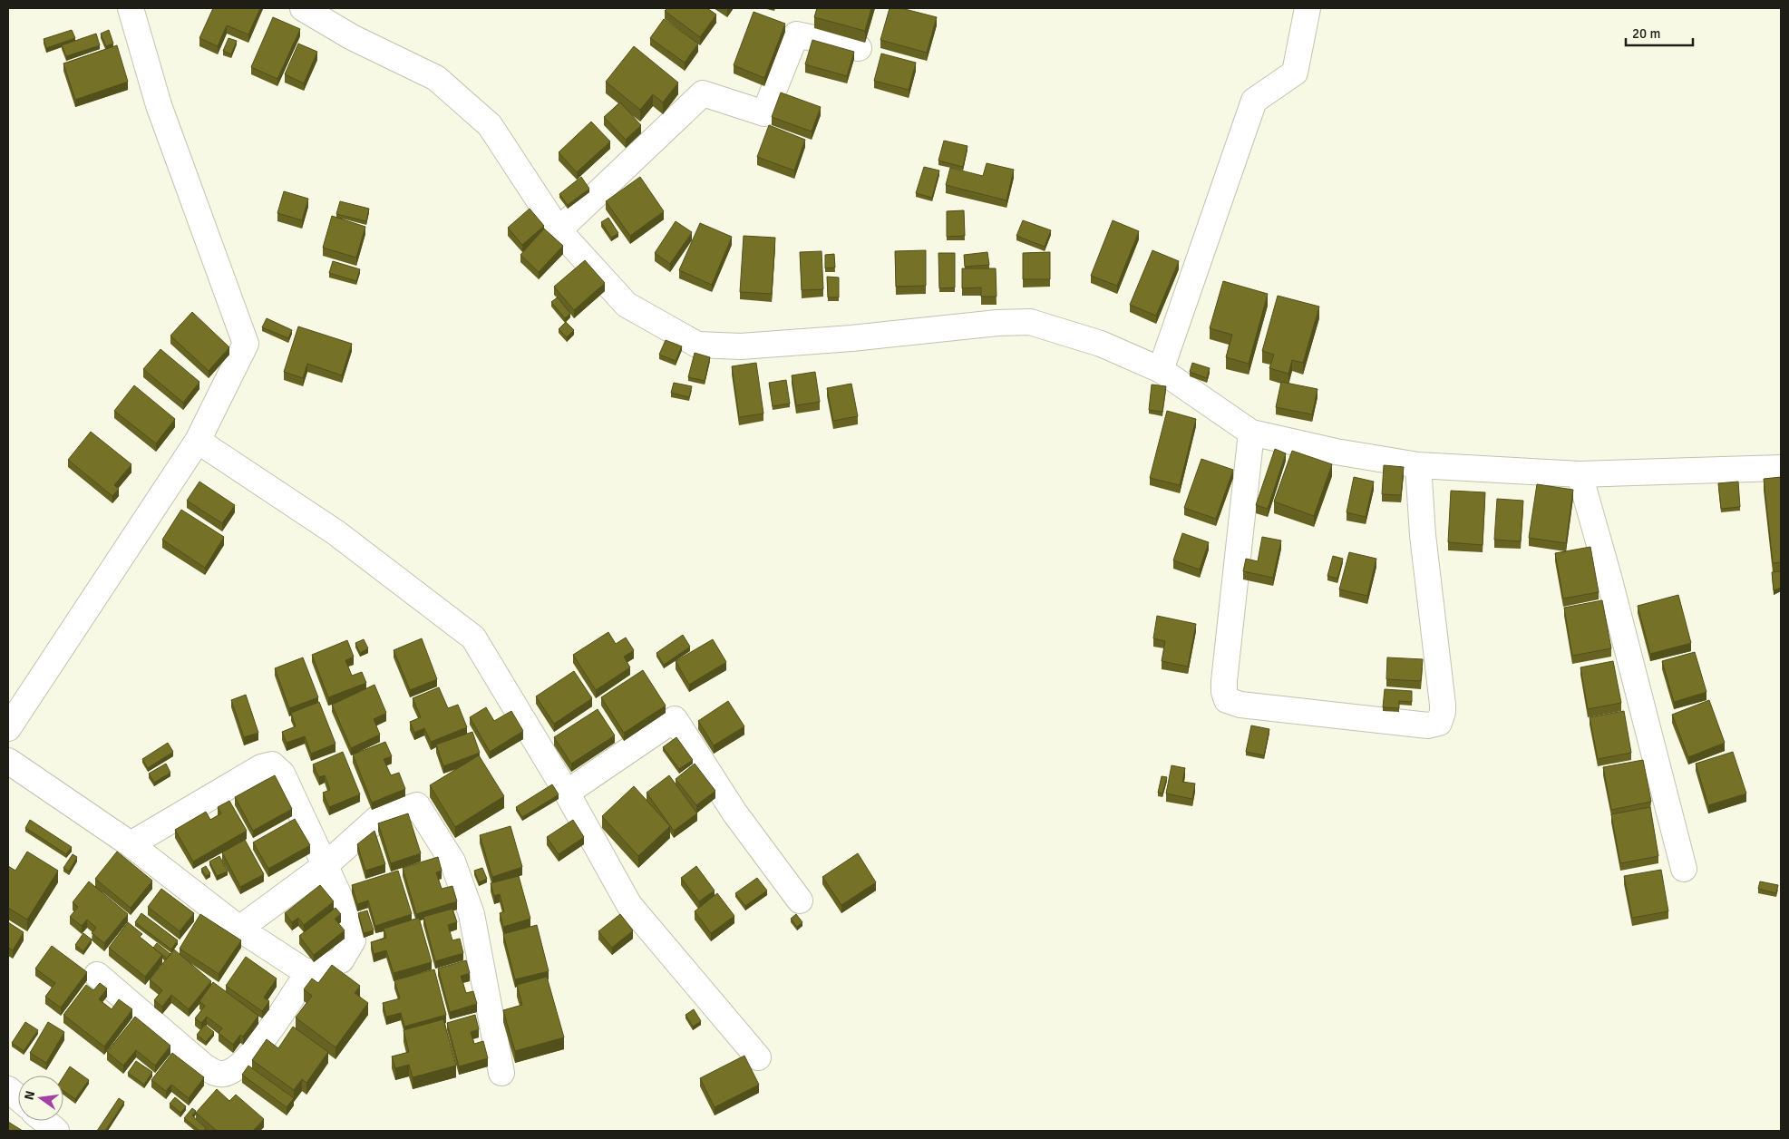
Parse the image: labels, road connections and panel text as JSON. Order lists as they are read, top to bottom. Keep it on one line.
{"scale_bar":"20 m","north":"left"}
